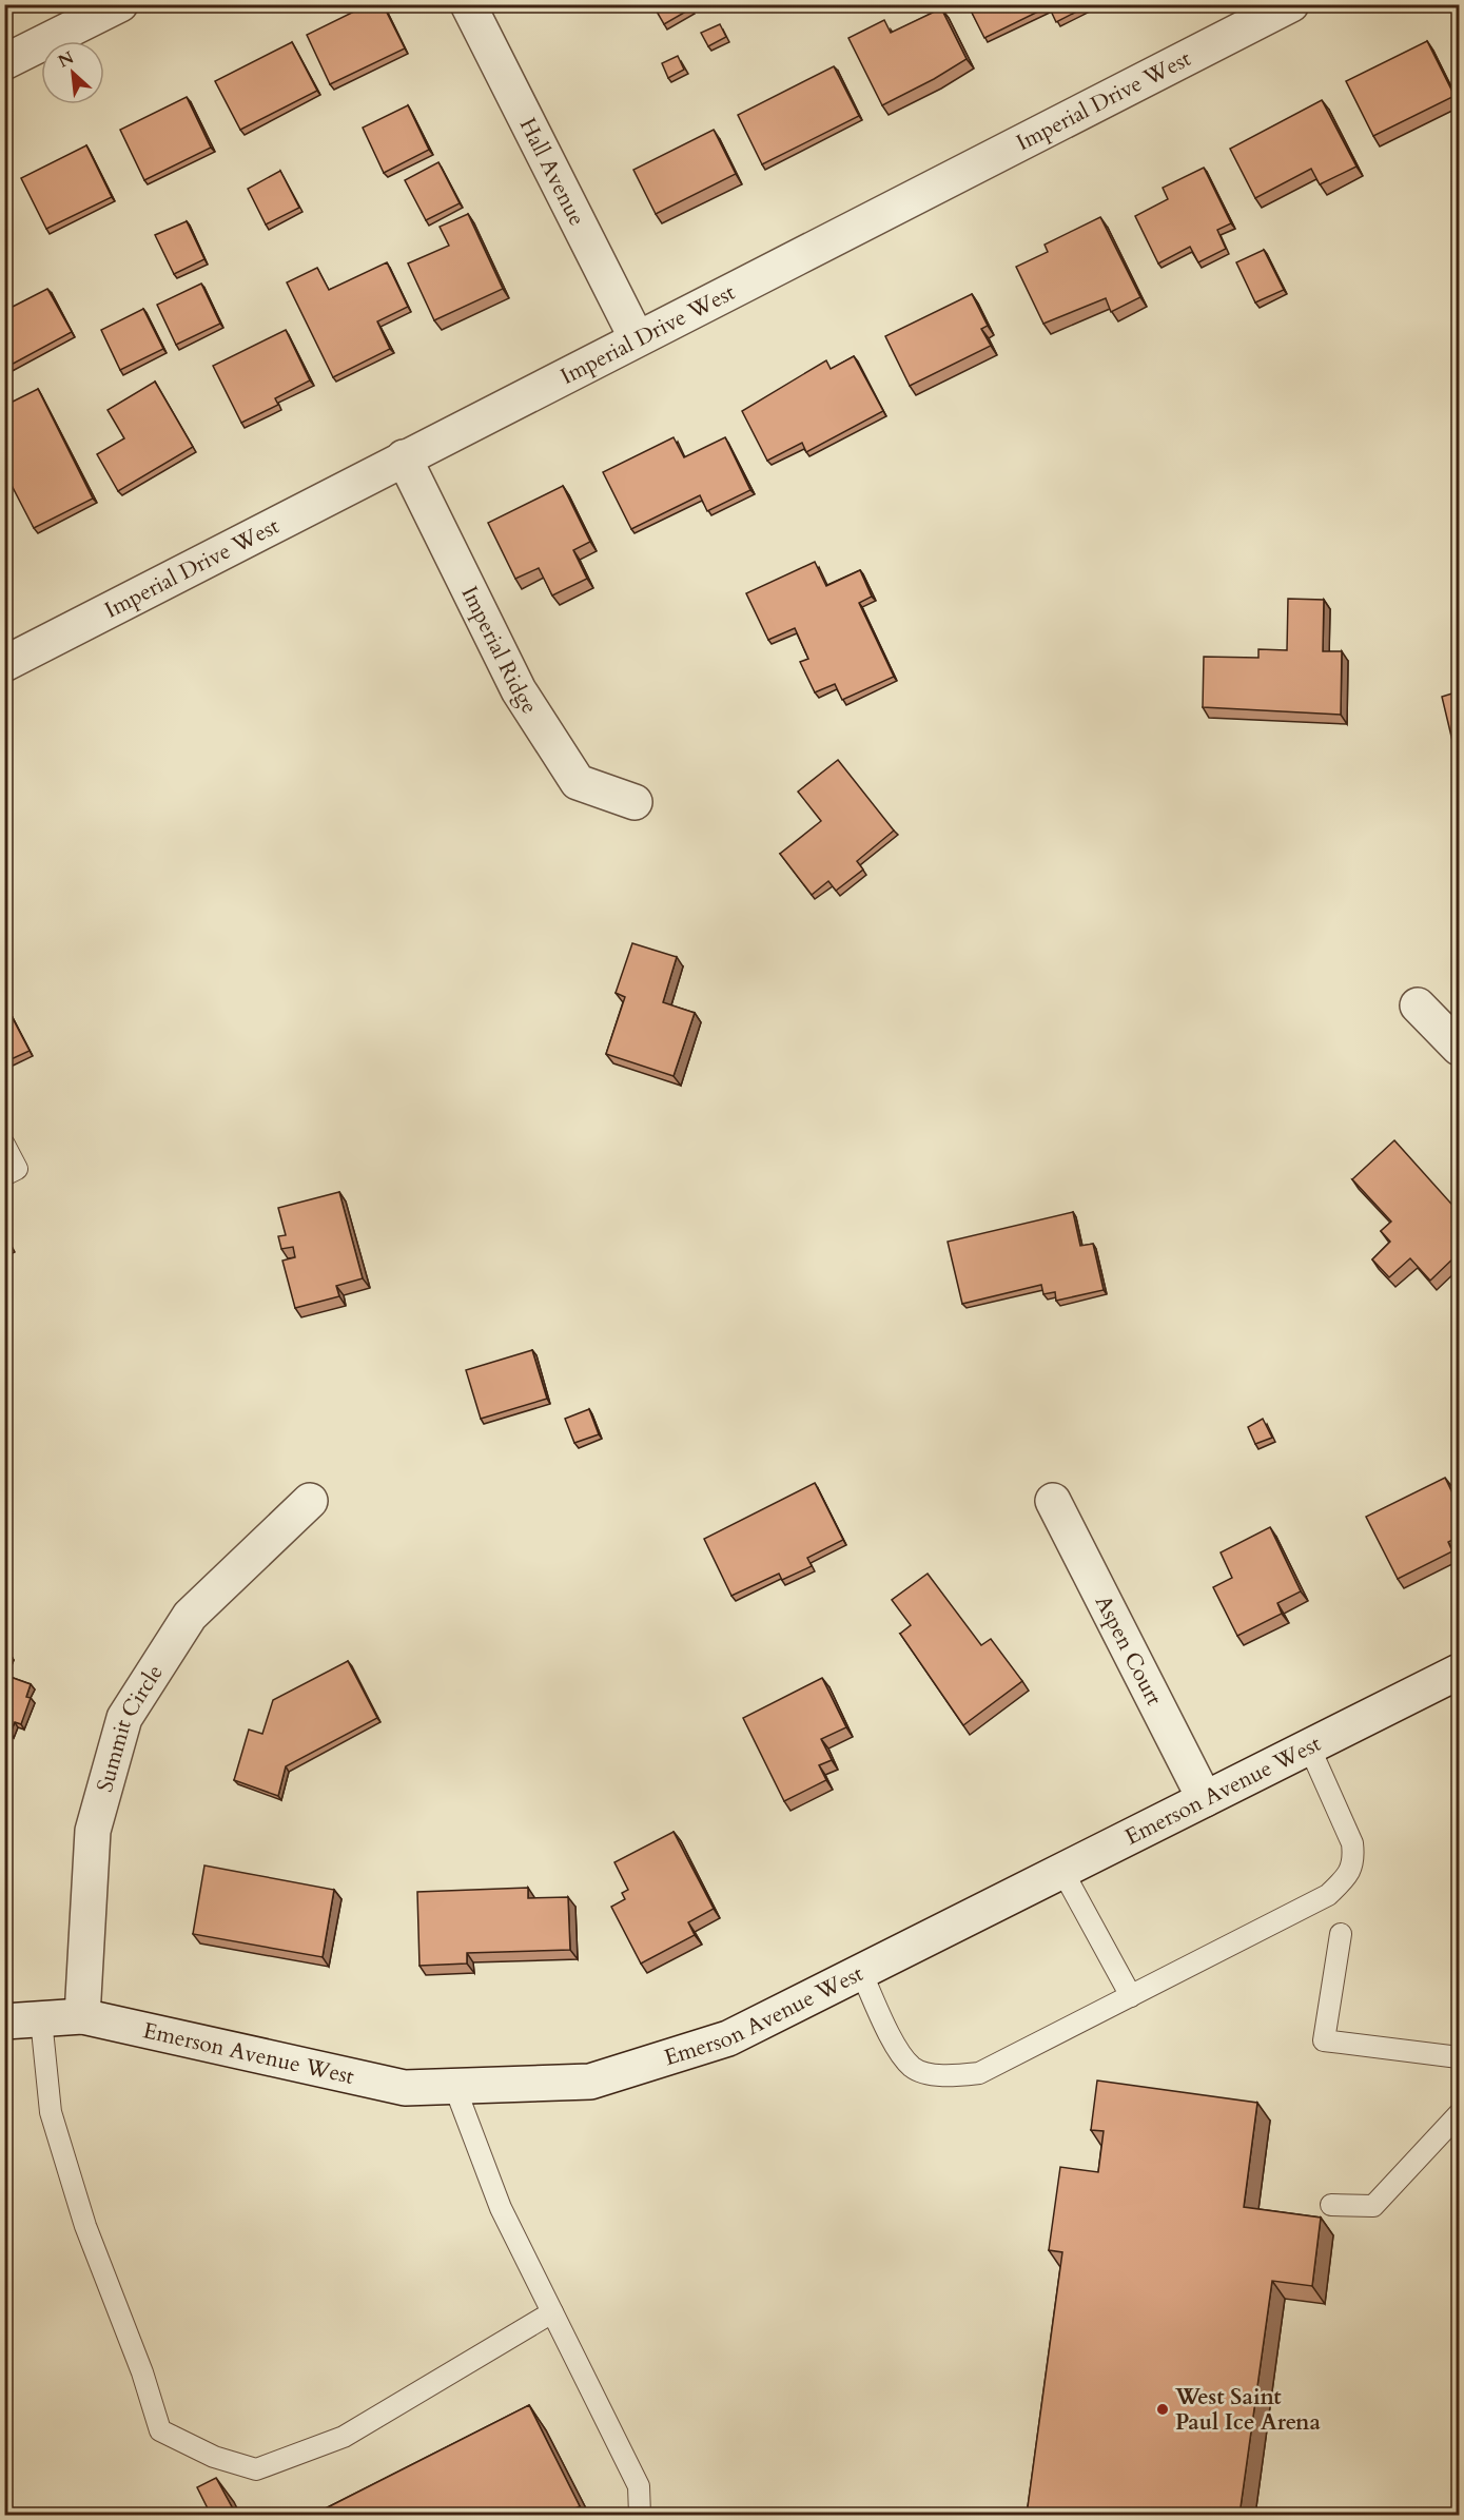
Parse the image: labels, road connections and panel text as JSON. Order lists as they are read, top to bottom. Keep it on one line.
{"streets":{"street":["Imperial Drive West","Hall Avenue","Imperial Ridge","Aspen Court","Summit Circle","Emerson Avenue West"]},"crossings":[["Imperial Drive West","Hall Avenue"],["Imperial Drive West","Imperial Ridge"],["Aspen Court","Emerson Avenue West"],["Summit Circle","Emerson Avenue West"]],"places":["West Saint Paul Ice Arena"],"north":"top left"}
